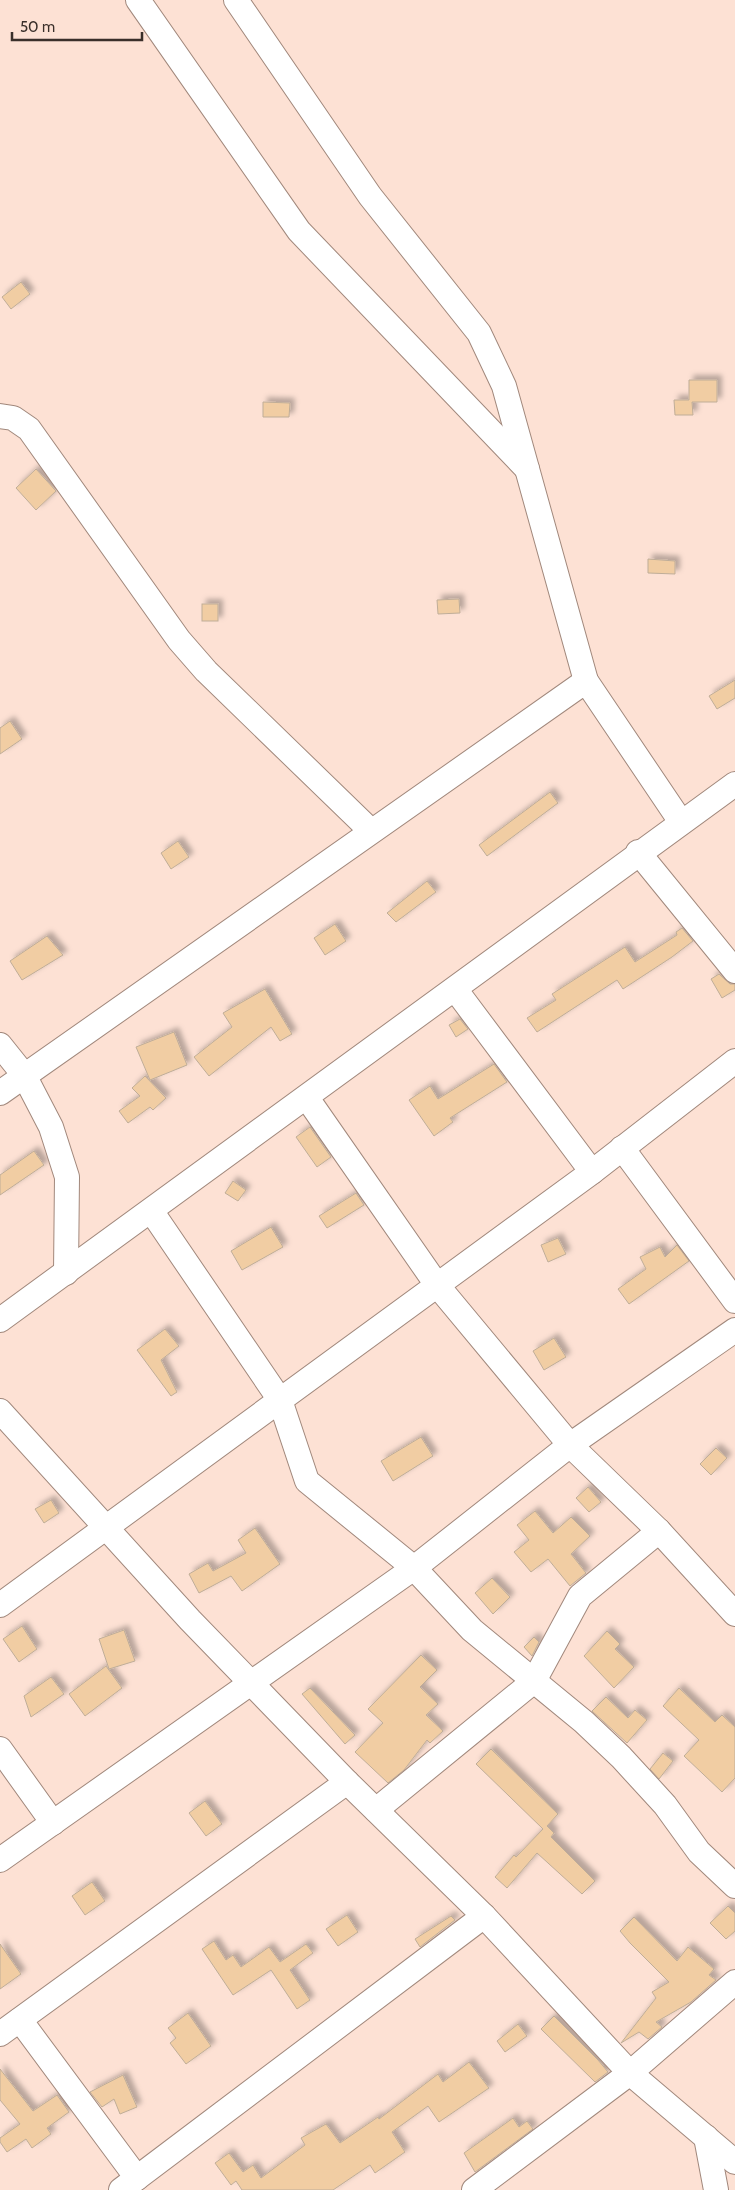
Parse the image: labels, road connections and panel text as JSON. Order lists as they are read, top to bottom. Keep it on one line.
{"scale_bar":"50 m"}
